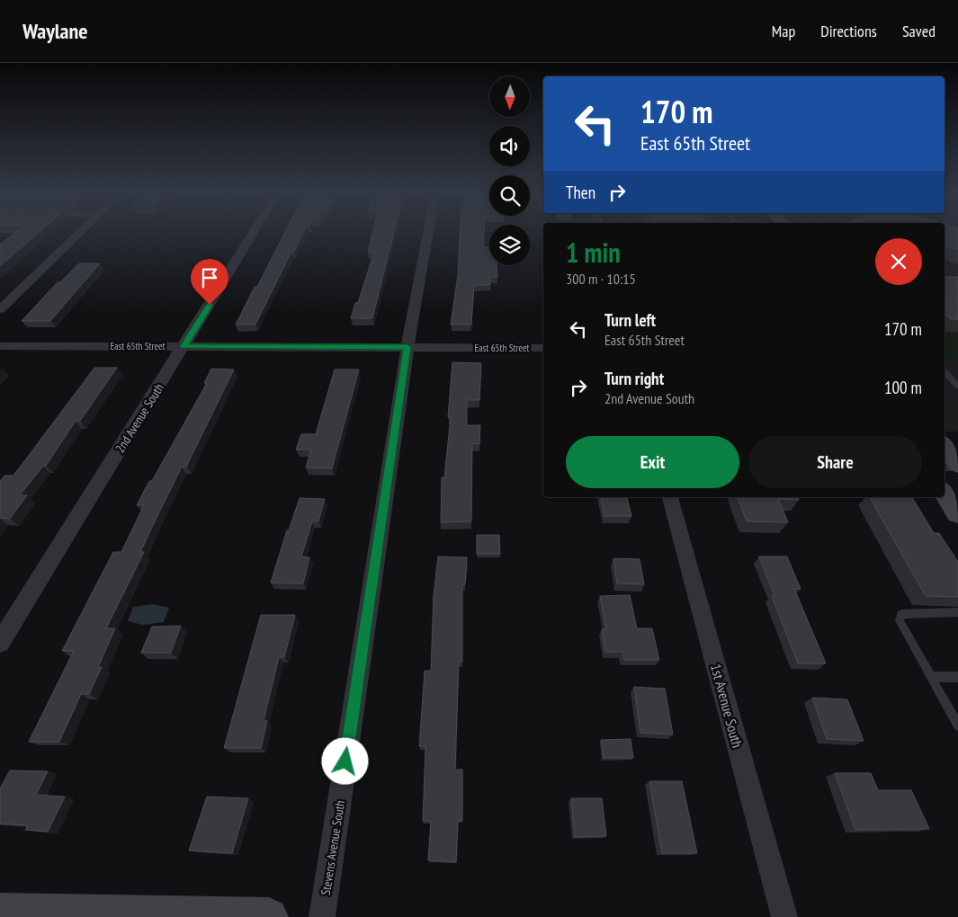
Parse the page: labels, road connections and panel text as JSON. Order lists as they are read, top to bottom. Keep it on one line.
{"streets":{"street":["East 65th Street","2nd Avenue South","1st Avenue South","Stevens Avenue South"]},"crossings":[["East 65th Street","2nd Avenue South"],["East 65th Street","Stevens Avenue South"]],"north":"bottom","page":{"header":"Waylane","nav":["Map","Directions","Saved"],"turn":["170 m","East 65th Street"],"then":"Then","heading":["1 min","300 m · 10:15"],"list":[{"name":"Turn left","note":"East 65th Street","value":"170 m"},{"name":"Turn right","note":"2nd Avenue South","value":"100 m"}],"buttons":["Exit","Share"]}}
